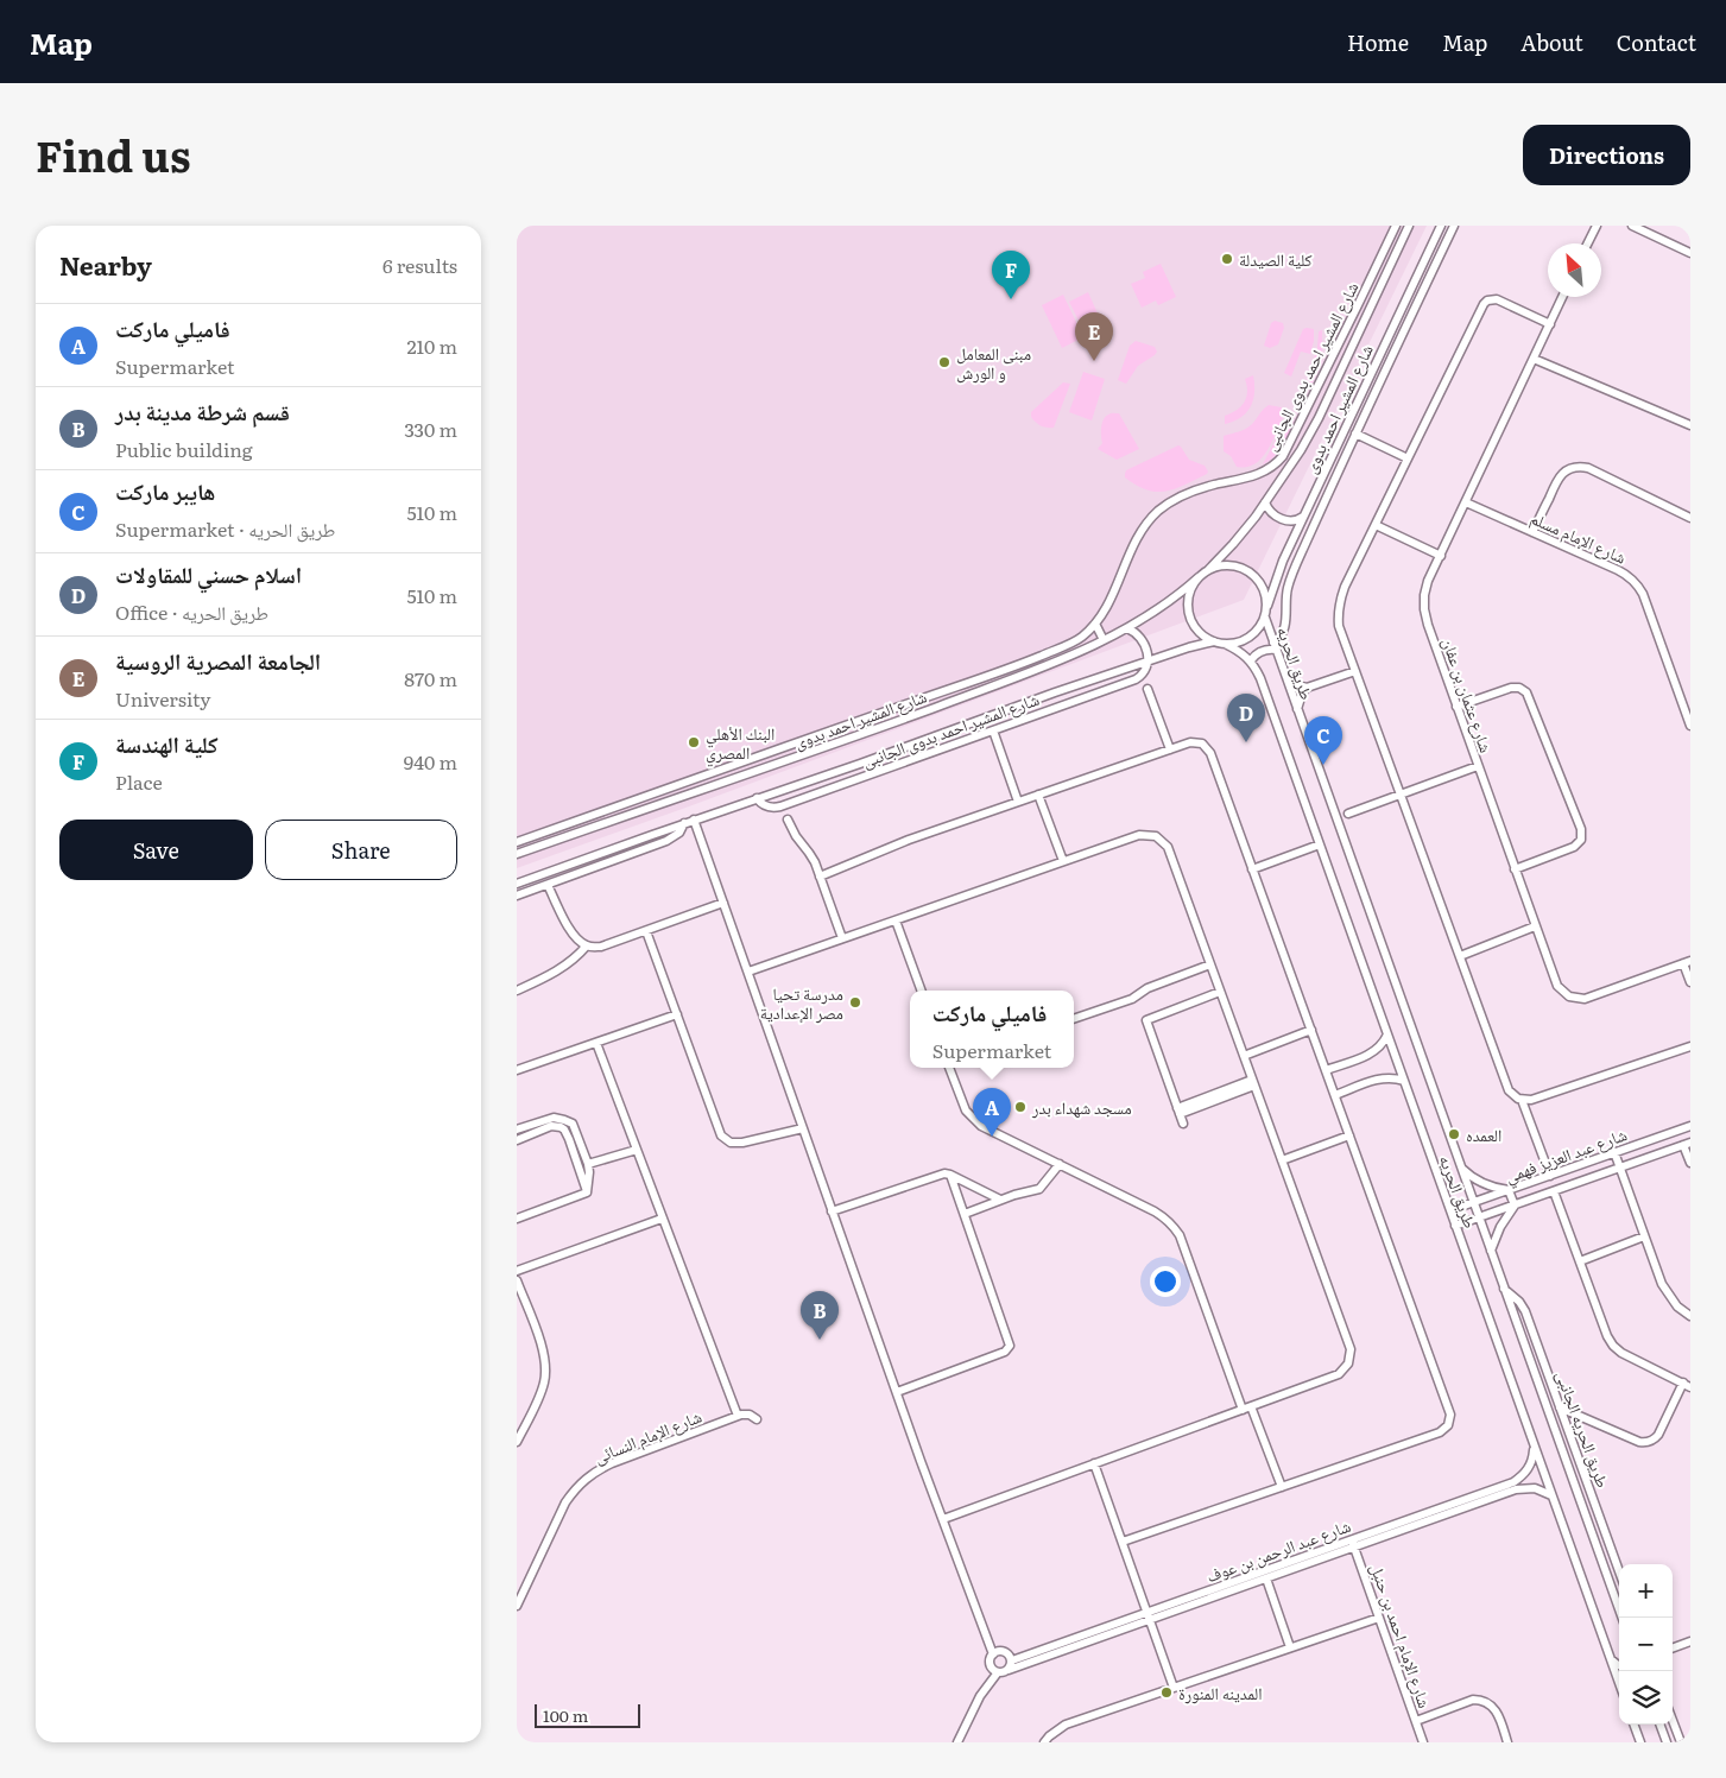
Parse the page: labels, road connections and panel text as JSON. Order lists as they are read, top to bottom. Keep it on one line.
{"streets":{"street":["شارع المشير احمد بدوى الجانبى","شارع المشير احمد بدوى","شارع الإمام مسلم","طريق الحريه","شارع عثمان بن عفان","شارع عبد العزيز فهمي","طريق الحريه الجانبى","شارع الإمام النسائى","شارع عبد الرحمن بن عوف","شارع الإمام احمد بن حنبل"]},"crossings":[["شارع المشير احمد بدوى","طريق الحريه"],["شارع الإمام مسلم","شارع عثمان بن عفان"],["طريق الحريه","شارع عبد العزيز فهمي"],["طريق الحريه","طريق الحريه الجانبى"],["طريق الحريه","شارع عبد الرحمن بن عوف"],["شارع عبد الرحمن بن عوف","شارع الإمام احمد بن حنبل"]],"places":["كلية الصيدلة","مبنى المعامل و الورش","البنك الأهلي المصري","مدرسة تحيا مصر الإعدادية","مسجد شهداء بدر","العمده","المدينه المنورة"],"scale_bar":"100 m","north":"top left","page":{"header":"Map","nav":["Home","Map","About","Contact"],"title":"Find us","buttons":["Directions",["Save","Share"]],"heading":["Nearby","6 results"],"pins":["F","E","D","C","A","B"],"list":[{"mark":"A","name":"فاميلي ماركت","note":"Supermarket","value":"210 m"},{"mark":"B","name":"قسم شرطة مدينة بدر","note":"Public building","value":"330 m"},{"mark":"C","name":"هايبر ماركت","note":"Supermarket · طريق الحريه","value":"510 m"},{"mark":"D","name":"اسلام حسني للمقاولات","note":"Office · طريق الحريه","value":"510 m"},{"mark":"E","name":"الجامعة المصرية الروسية","note":"University","value":"870 m"},{"mark":"F","name":"كلية الهندسة","note":"Place","value":"940 m"}],"popup":["فاميلي ماركت","Supermarket"],"map_buttons":["+","−"],"scale":"100 m"}}
